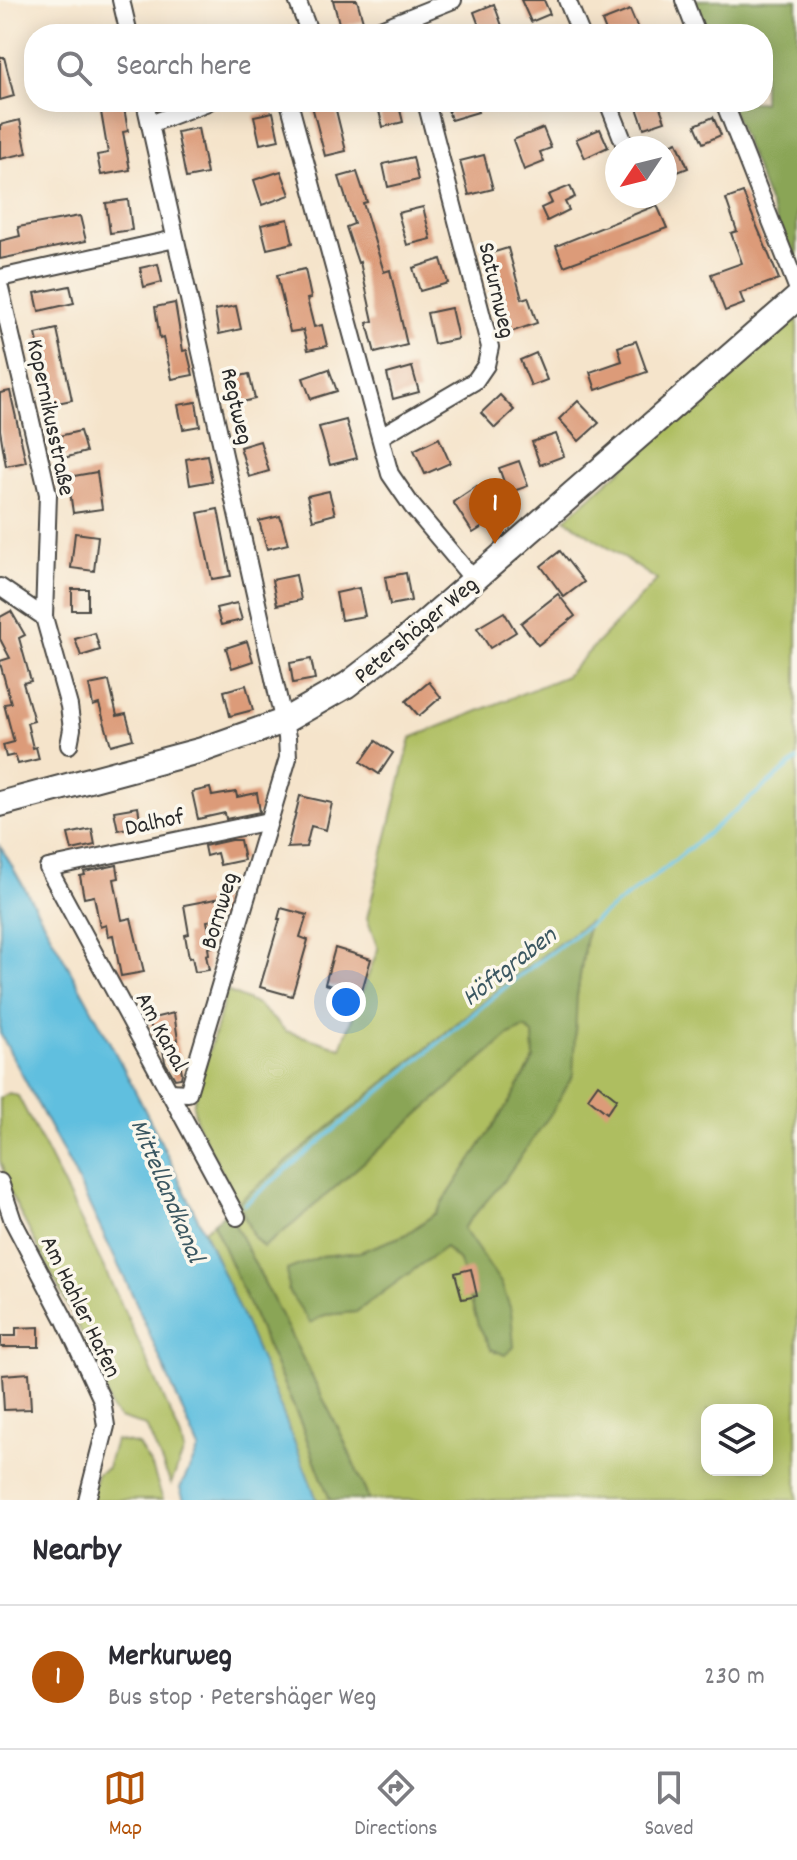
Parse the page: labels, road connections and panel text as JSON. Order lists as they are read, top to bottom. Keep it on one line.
{"streets":{"street":["Saturnweg","Regtweg","Kopernikusstraße","Petershäger Weg","Dalhof","Bornweg","Am Kanal","Am Hahler Hafen"]},"crossings":[["Regtweg","Petershäger Weg"],["Regtweg","Bornweg"],["Petershäger Weg","Bornweg"],["Dalhof","Bornweg"],["Dalhof","Am Kanal"],["Bornweg","Am Kanal"]],"water":["Höftgraben","Mittellandkanal"],"north":"bottom left","page":{"search":"Search here","pins":"1","heading":"Nearby","list":[{"mark":"1","name":"Merkurweg","note":"Bus stop · Petershäger Weg","value":"230 m"}],"nav":["Map","Directions","Saved"]}}
